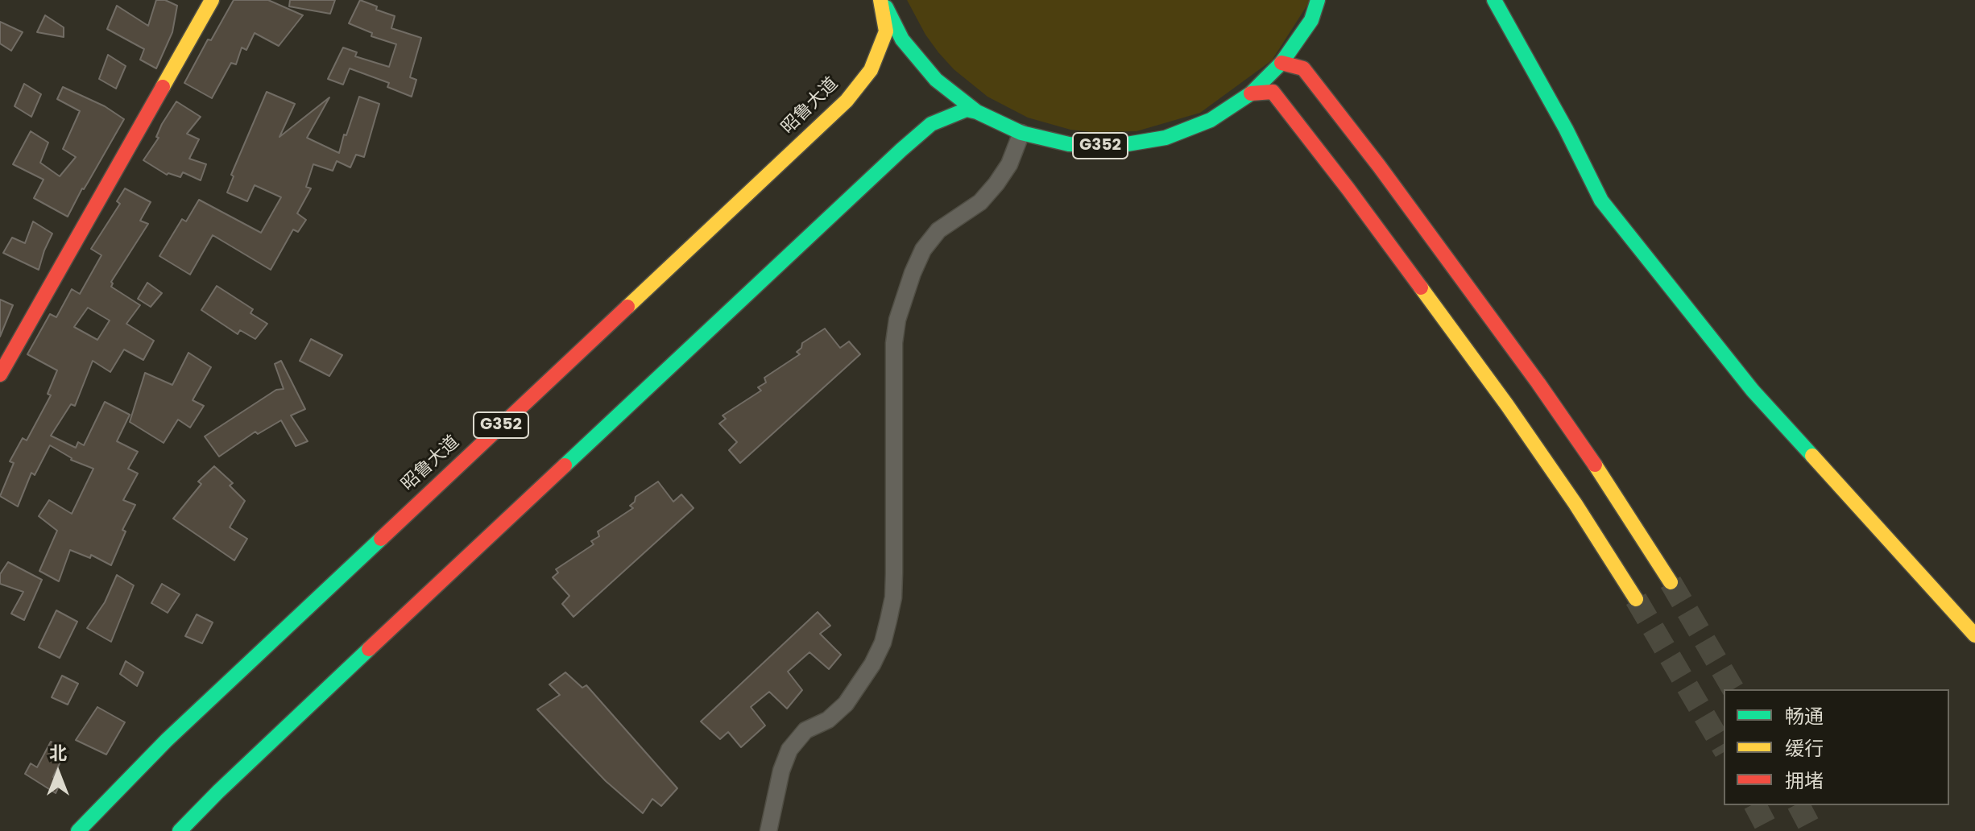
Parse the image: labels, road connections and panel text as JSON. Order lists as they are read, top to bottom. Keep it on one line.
{"streets":{"main road":["昭鲁大道","G352"]},"legend":["畅通","缓行","拥堵"],"north":"top"}
